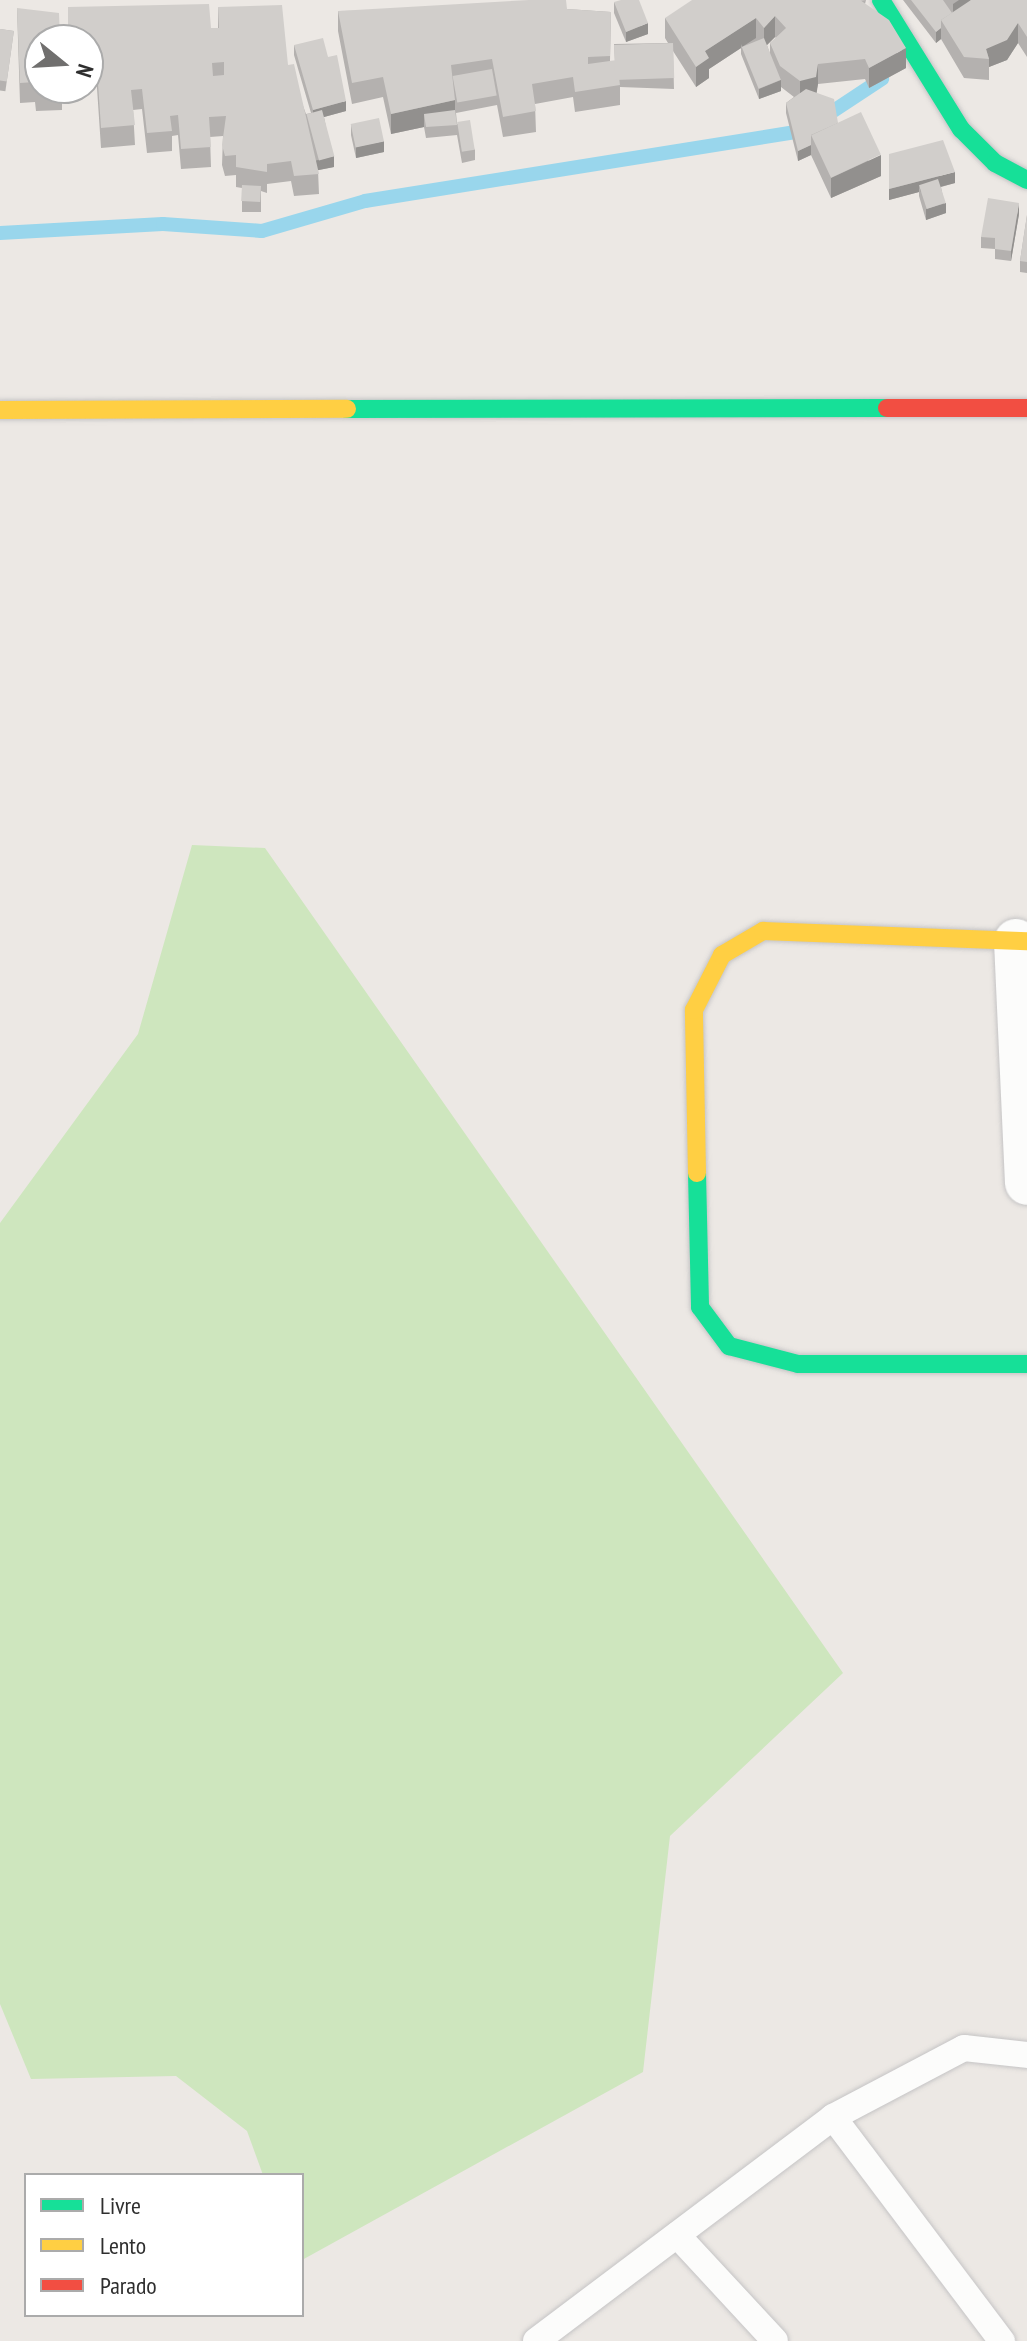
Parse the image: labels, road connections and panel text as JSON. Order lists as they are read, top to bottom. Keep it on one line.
{"legend":["Livre","Lento","Parado"],"north":"right"}
